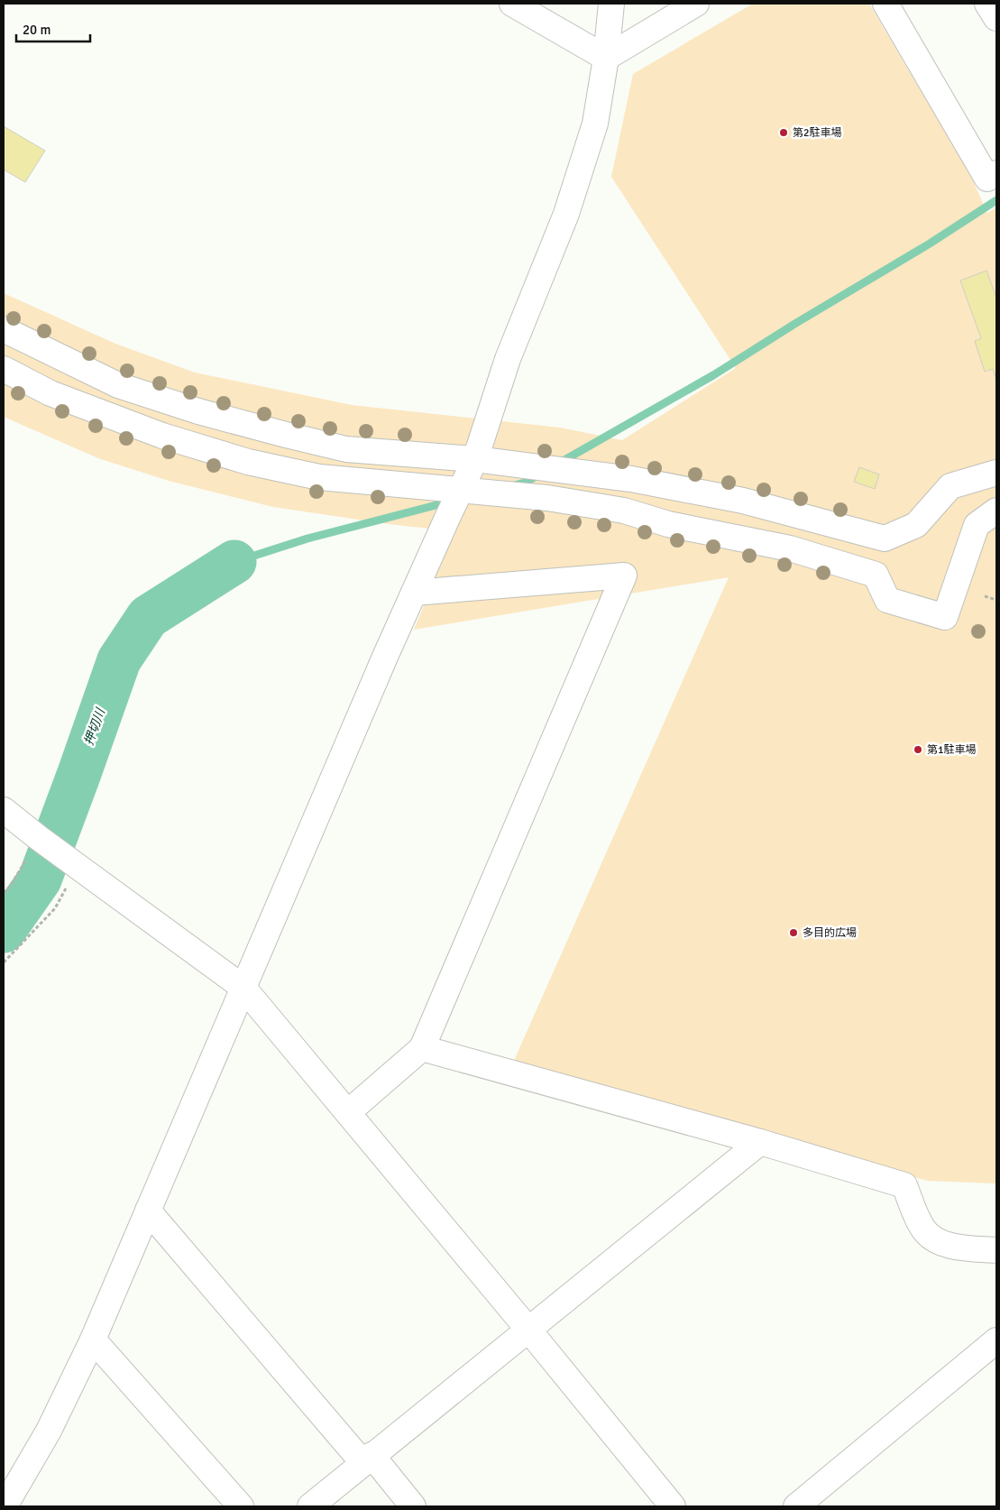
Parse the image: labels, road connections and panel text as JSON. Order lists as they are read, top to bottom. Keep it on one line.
{"water":["押切川"],"places":["第2駐車場","第1駐車場","多目的広場"],"scale_bar":"20 m"}
